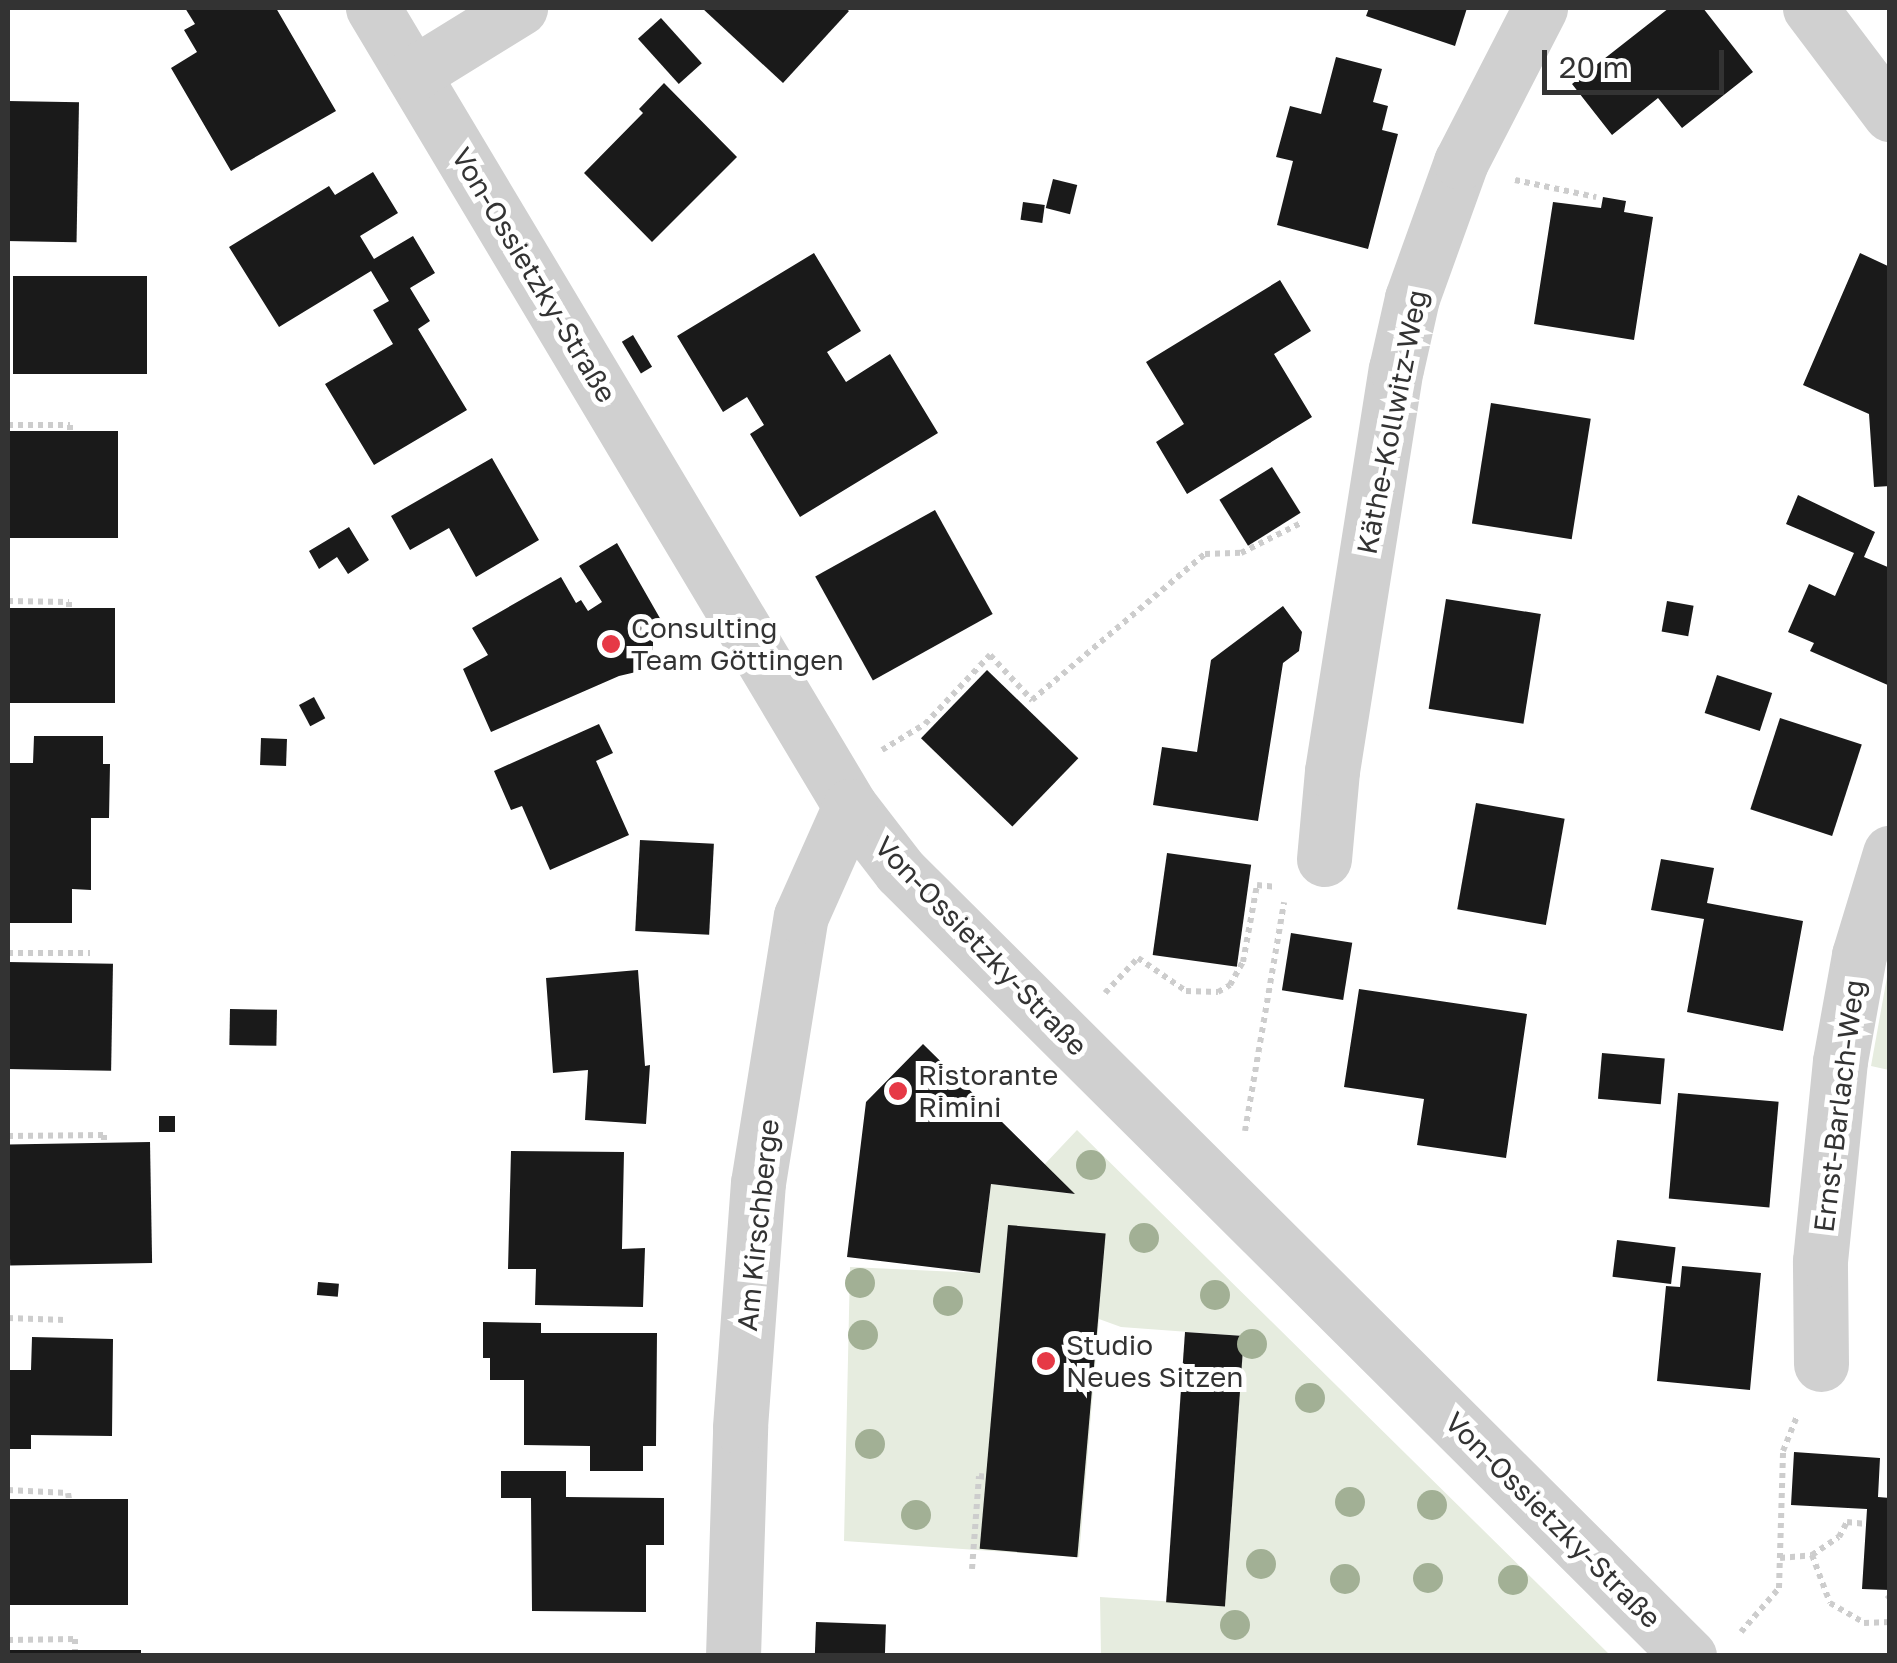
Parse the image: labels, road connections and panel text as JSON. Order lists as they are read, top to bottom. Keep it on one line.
{"streets":{"street":["Von-Ossietzky-Straße","Käthe-Kollwitz-Weg","Ernst-Barlach-Weg","Am Kirschberge"]},"crossings":[["Von-Ossietzky-Straße","Am Kirschberge"]],"places":["Consulting Team Göttingen","Ristorante Rimini","Studio Neues Sitzen"],"scale_bar":"20 m"}
